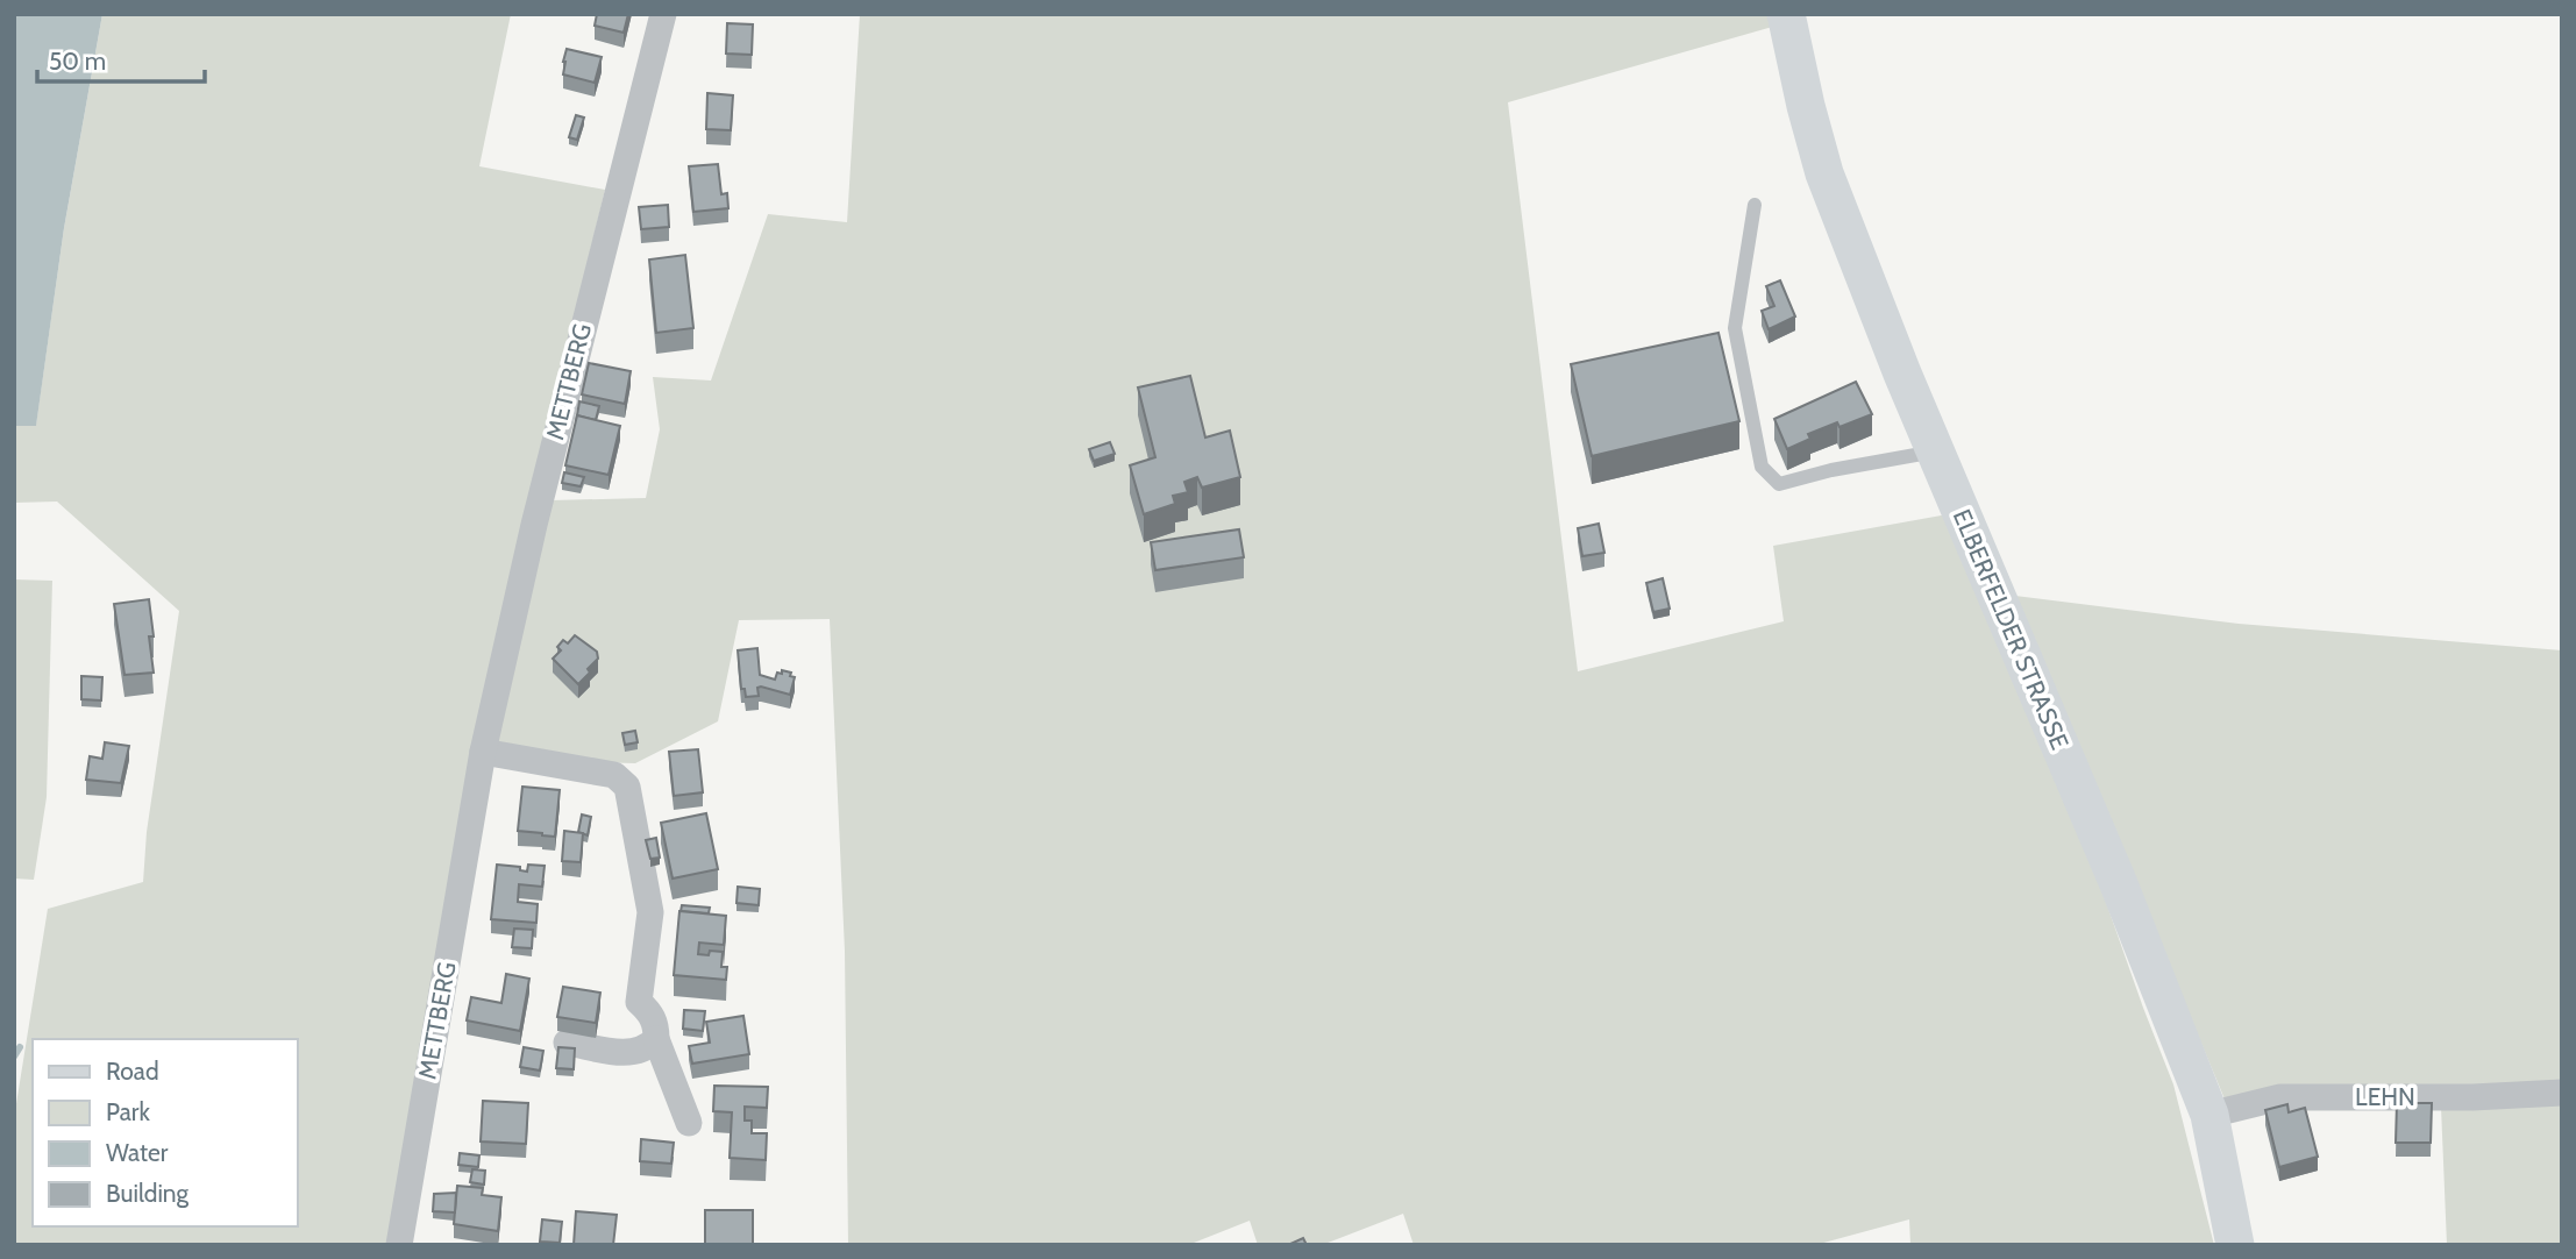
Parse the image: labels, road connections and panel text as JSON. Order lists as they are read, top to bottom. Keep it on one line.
{"streets":{"main road":["ELBERFELDER STRASSE"],"street":["METTBERG","LEHN"]},"crossings":[["ELBERFELDER STRASSE","LEHN"]],"legend":["Road","Park","Water","Building"],"scale_bar":"50 m"}
